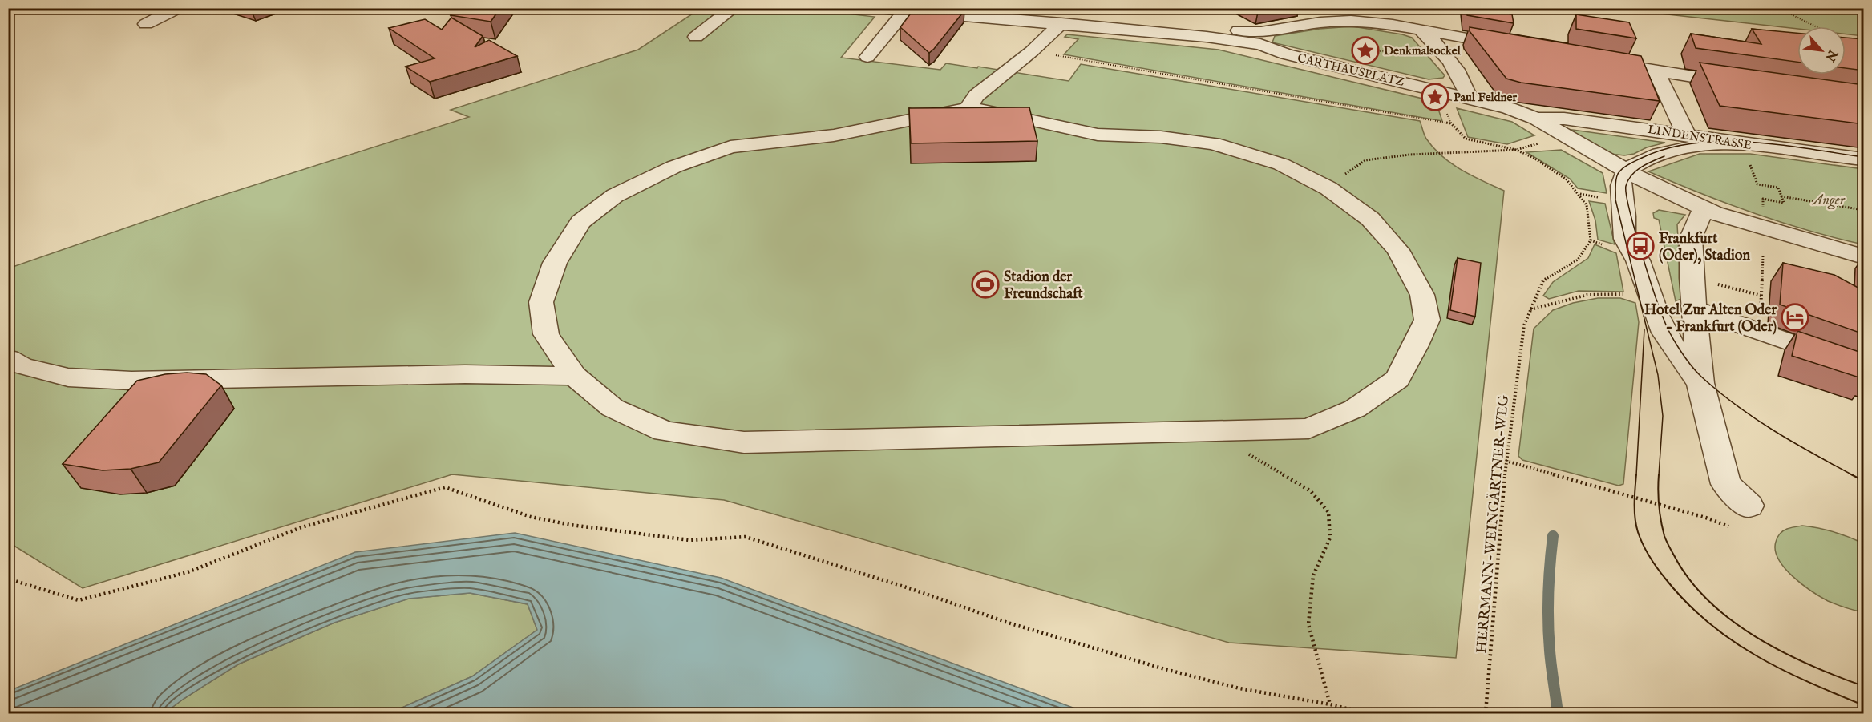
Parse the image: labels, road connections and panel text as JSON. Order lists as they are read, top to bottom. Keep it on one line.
{"streets":{"street":["CARTHAUSPLATZ","LINDENSTRASSE"],"path":["HERRMANN-WEINGÄRTNER-WEG"]},"crossings":[["CARTHAUSPLATZ","LINDENSTRASSE"]],"parks":["Anger"],"places":{"place":["Denkmalsockel","Paul Feldner"],"bus stop":["Frankfurt (Oder), Stadion"],"sports":["Stadion der Freundschaft"],"hotel":["Hotel Zur Alten Oder - Frankfurt (Oder)"]},"north":"bottom right"}
